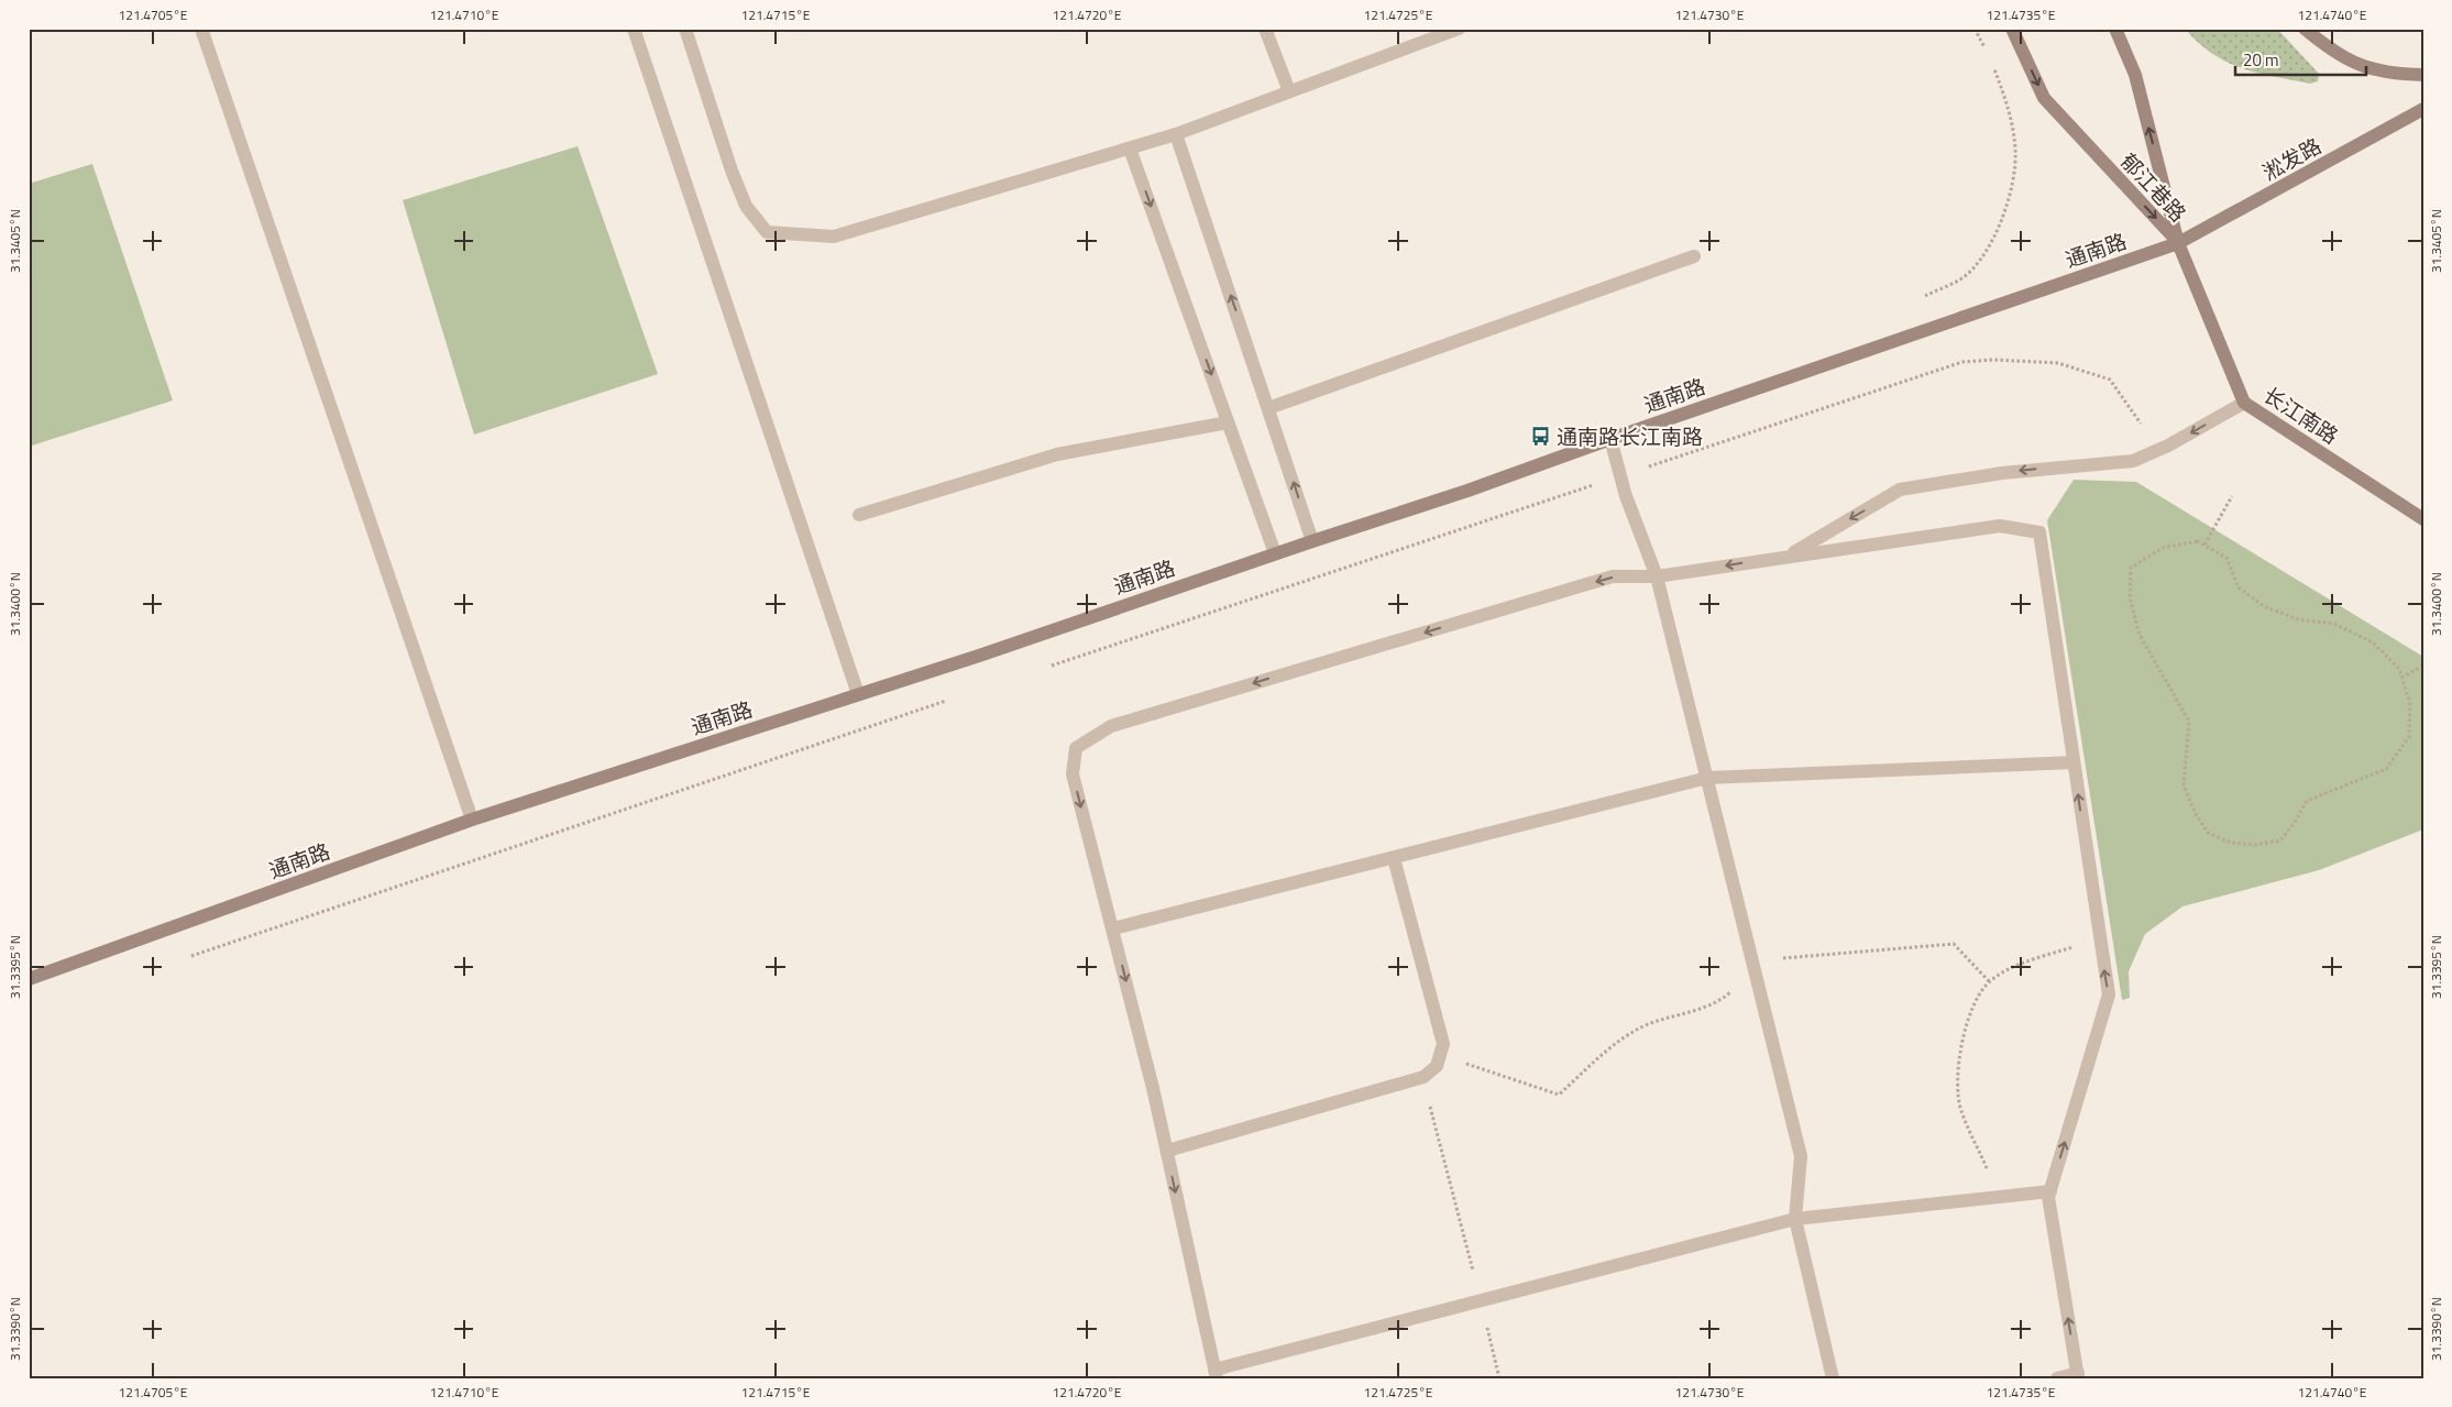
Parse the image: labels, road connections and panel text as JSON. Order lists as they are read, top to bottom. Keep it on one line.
{"streets":{"street":["淞发路","郁江巷路","通南路","长江南路"]},"crossings":[["淞发路","郁江巷路"],["淞发路","通南路"],["淞发路","长江南路"],["郁江巷路","通南路"],["郁江巷路","长江南路"],["通南路","长江南路"]],"places":{"bus stop":["通南路长江南路"]},"scale_bar":"20 m","coordinates":["121.4705°E","121.4710°E","121.4715°E","121.4720°E","121.4725°E","121.4730°E","121.4735°E","121.4740°E","31.3405°N","31.3400°N","31.3395°N","31.3390°N"]}
